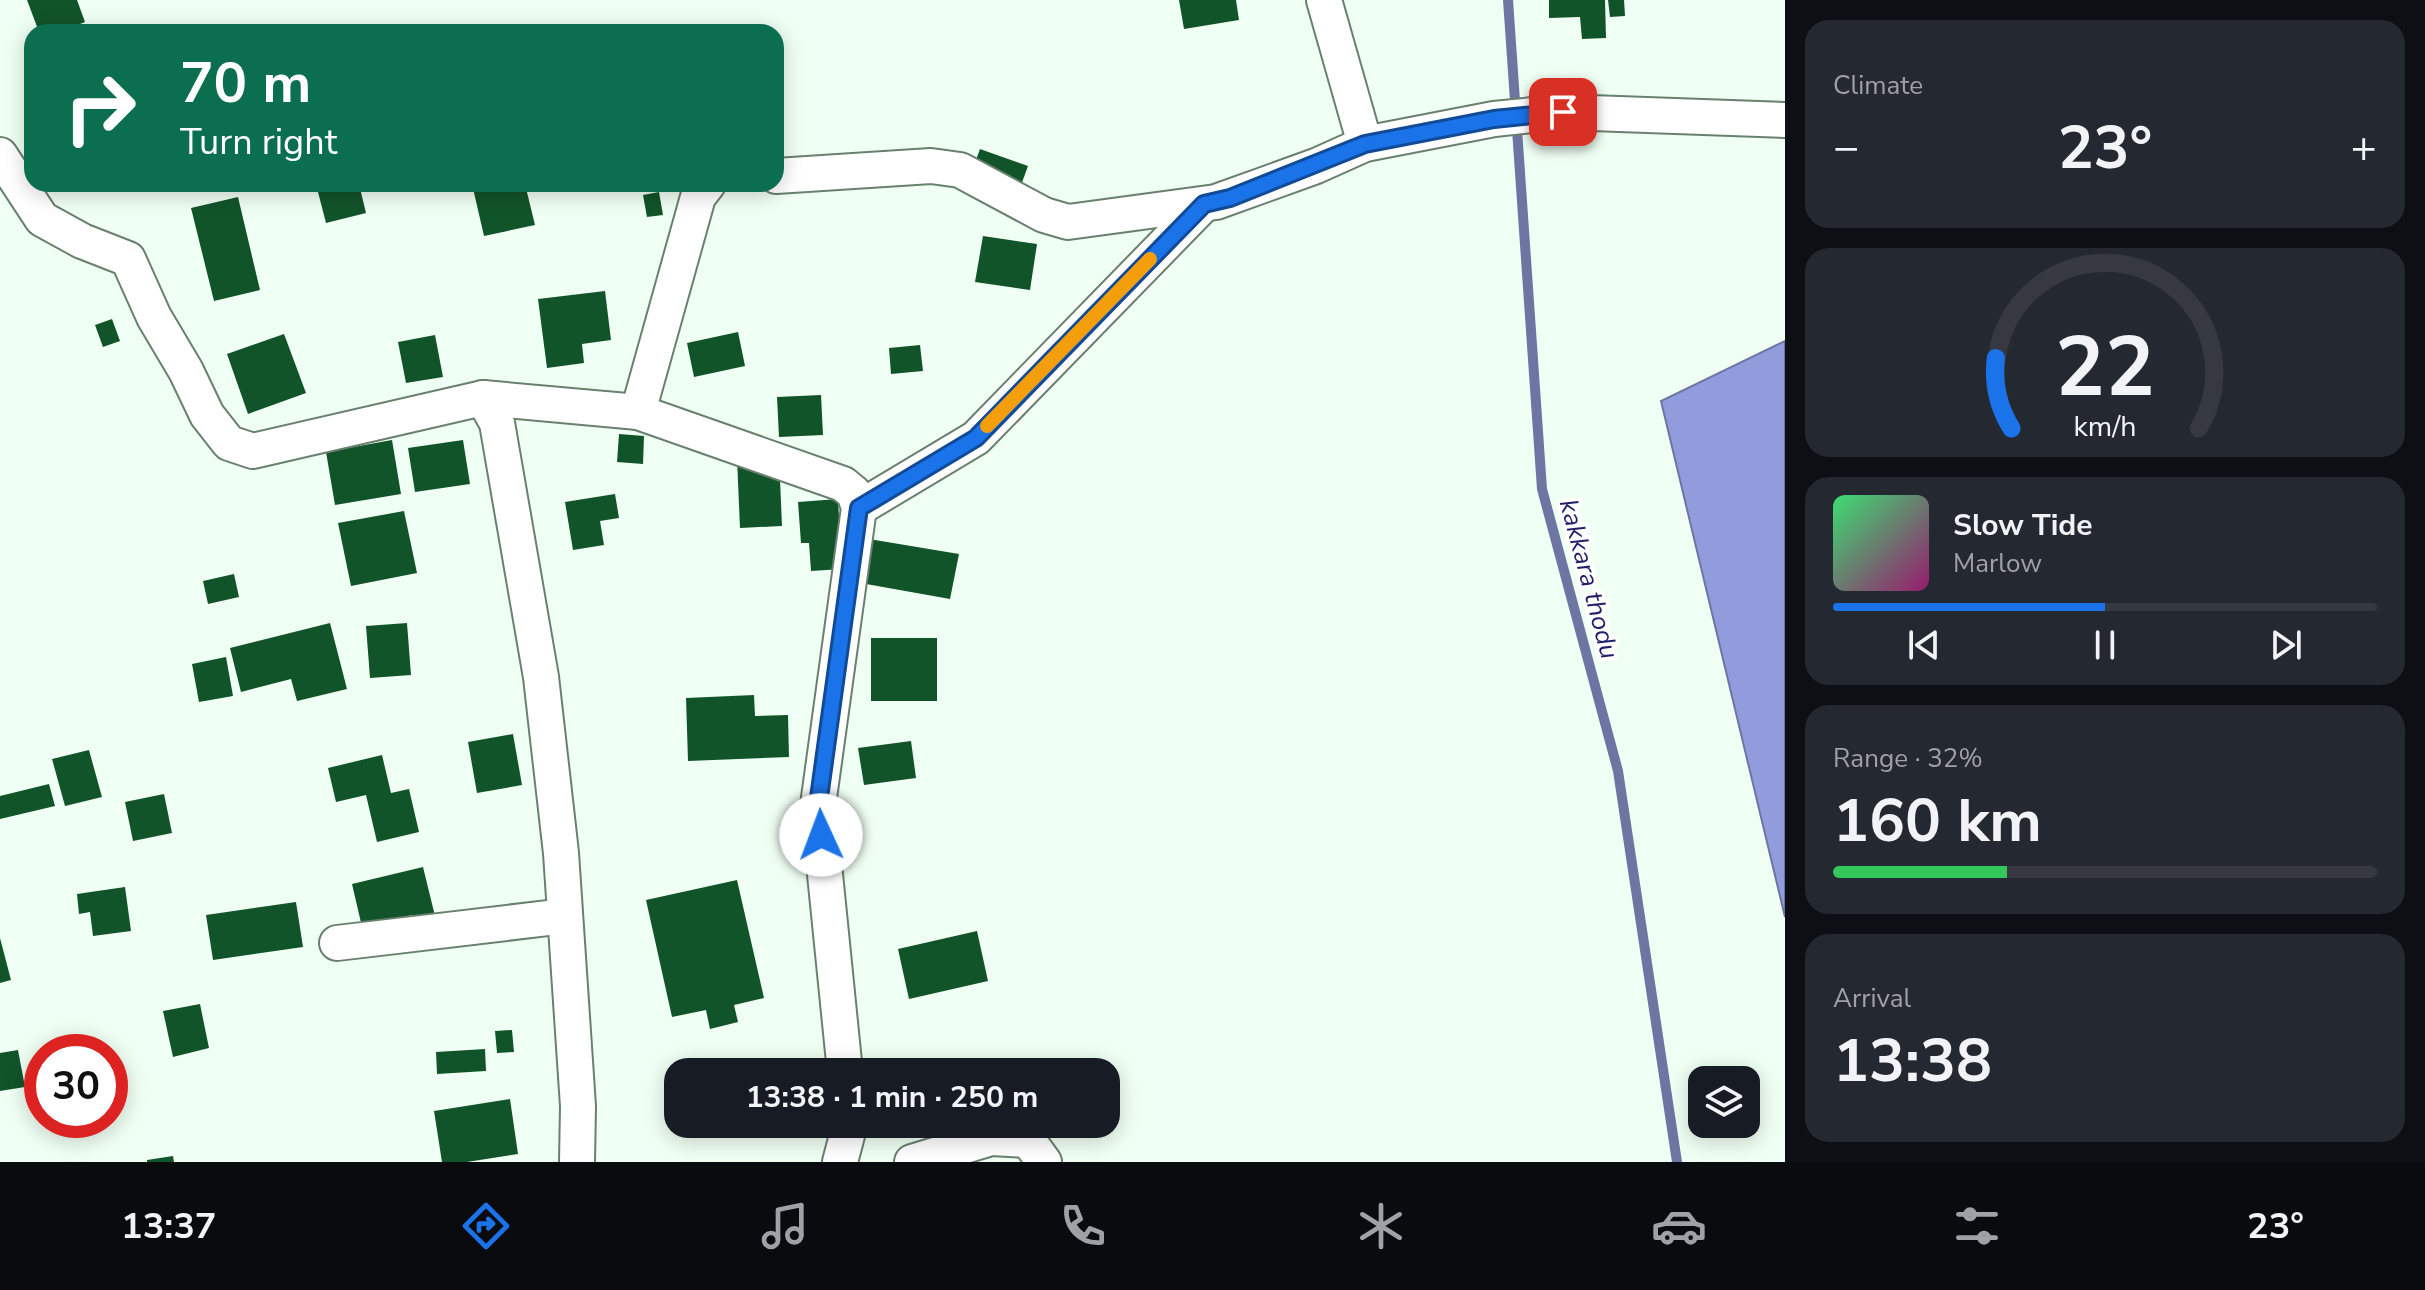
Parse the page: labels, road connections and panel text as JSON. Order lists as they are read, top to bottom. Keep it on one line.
{"water":["kakkara thodu"],"page":{"tile":["Climate",["Range · 32%","160 km"],["Arrival","13:38"]],"turn":["70 m","Turn right"],"heat":["−","23°","+"],"song":["Slow Tide","Marlow"],"limit":"30","trip":"13:38 · 1 min · 250 m","tabs":["13:37","23°"],"gauge":["22","km/h"]}}
